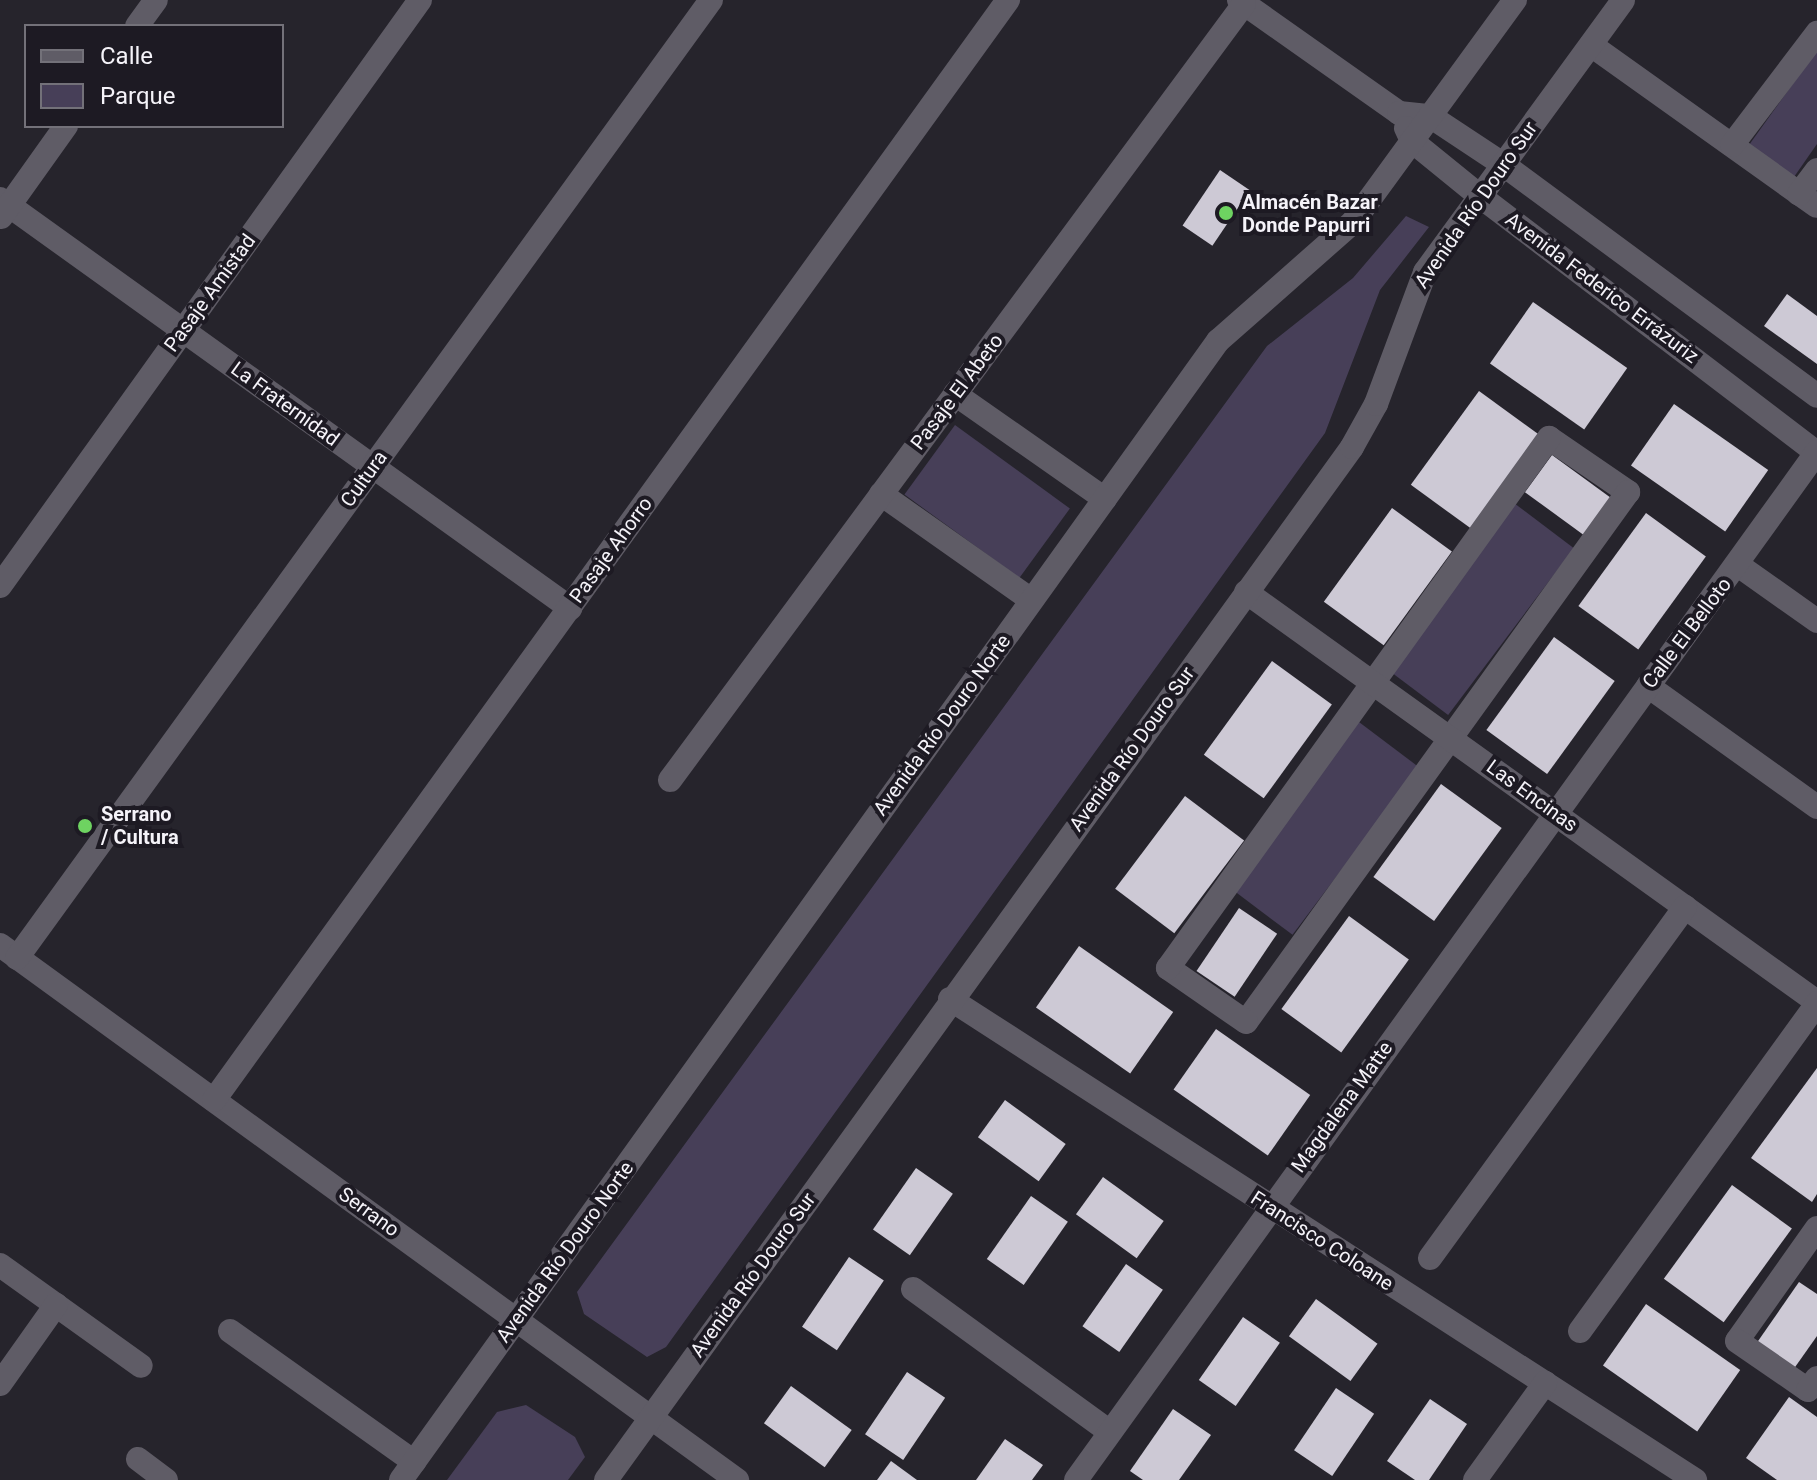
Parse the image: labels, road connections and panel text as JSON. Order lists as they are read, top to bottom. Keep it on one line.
{"streets":{"street":["Avenida Río Douro Sur","Avenida Federico Errázuriz","Pasaje Amistad","Pasaje El Abeto","La Fraternidad","Cultura","Pasaje Ahorro","Calle El Belloto","Avenida Río Douro Norte","Las Encinas","Magdalena Matte","Serrano","Francisco Coloane"]},"crossings":[["Avenida Río Douro Sur","Avenida Federico Errázuriz"],["Avenida Río Douro Sur","Las Encinas"],["Avenida Río Douro Sur","Serrano"],["Avenida Río Douro Sur","Francisco Coloane"],["Avenida Federico Errázuriz","Pasaje El Abeto"],["Avenida Federico Errázuriz","Calle El Belloto"],["Avenida Federico Errázuriz","Avenida Río Douro Norte"],["Pasaje Amistad","La Fraternidad"],["La Fraternidad","Cultura"],["La Fraternidad","Pasaje Ahorro"],["Cultura","Serrano"],["Pasaje Ahorro","Serrano"],["Calle El Belloto","Las Encinas"],["Calle El Belloto","Magdalena Matte"],["Avenida Río Douro Norte","Serrano"],["Las Encinas","Magdalena Matte"],["Magdalena Matte","Francisco Coloane"]],"places":["Almacén Bazar Donde Papurri","Serrano / Cultura"],"legend":["Calle","Parque"]}
